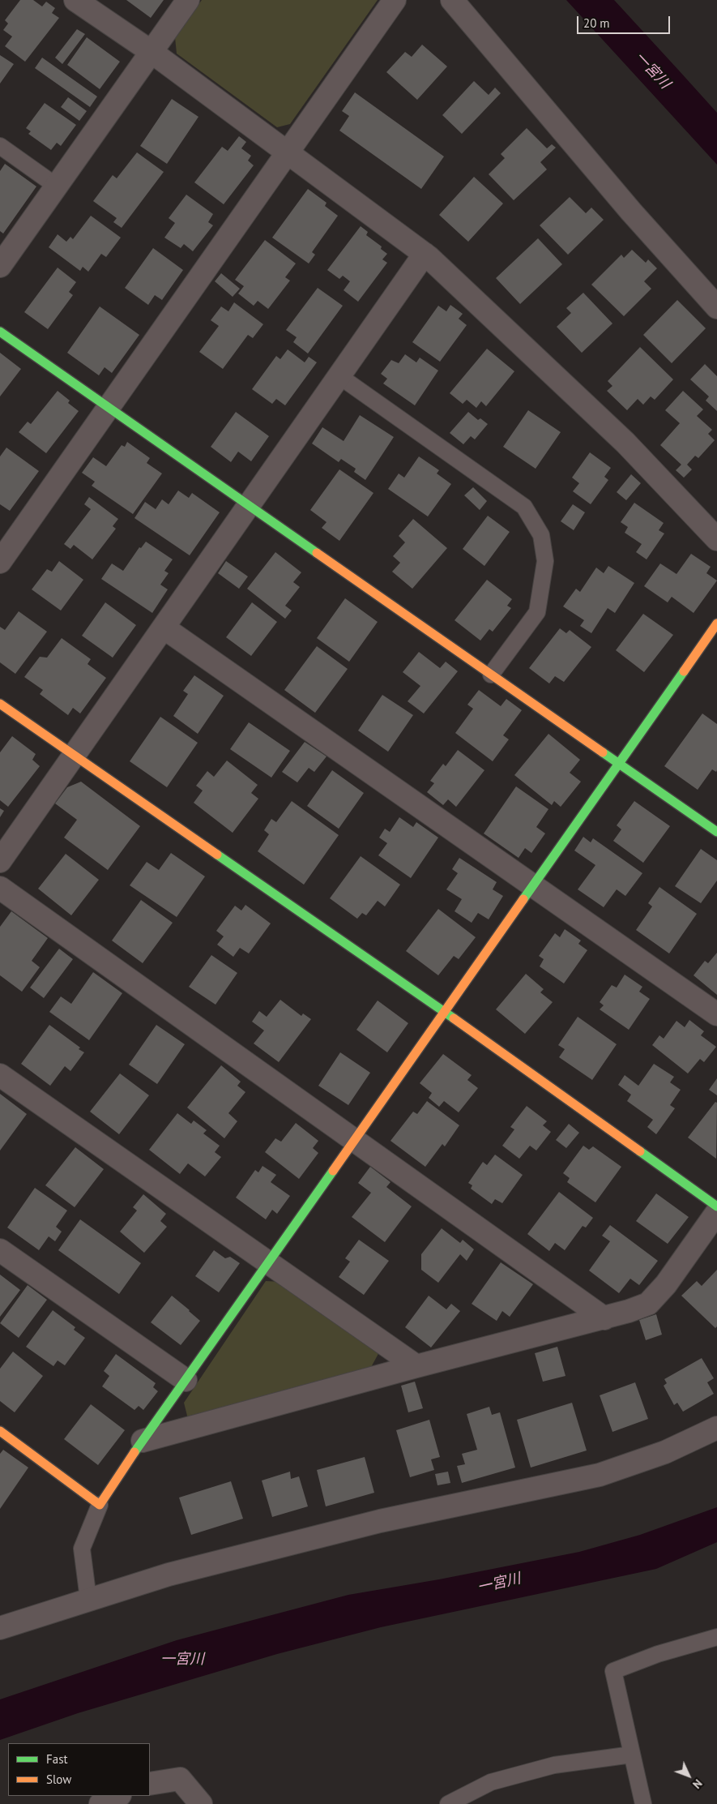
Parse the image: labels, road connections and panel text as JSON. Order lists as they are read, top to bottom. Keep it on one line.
{"water":["一宮川"],"legend":["Fast","Slow"],"scale_bar":"20 m","north":"bottom right"}
